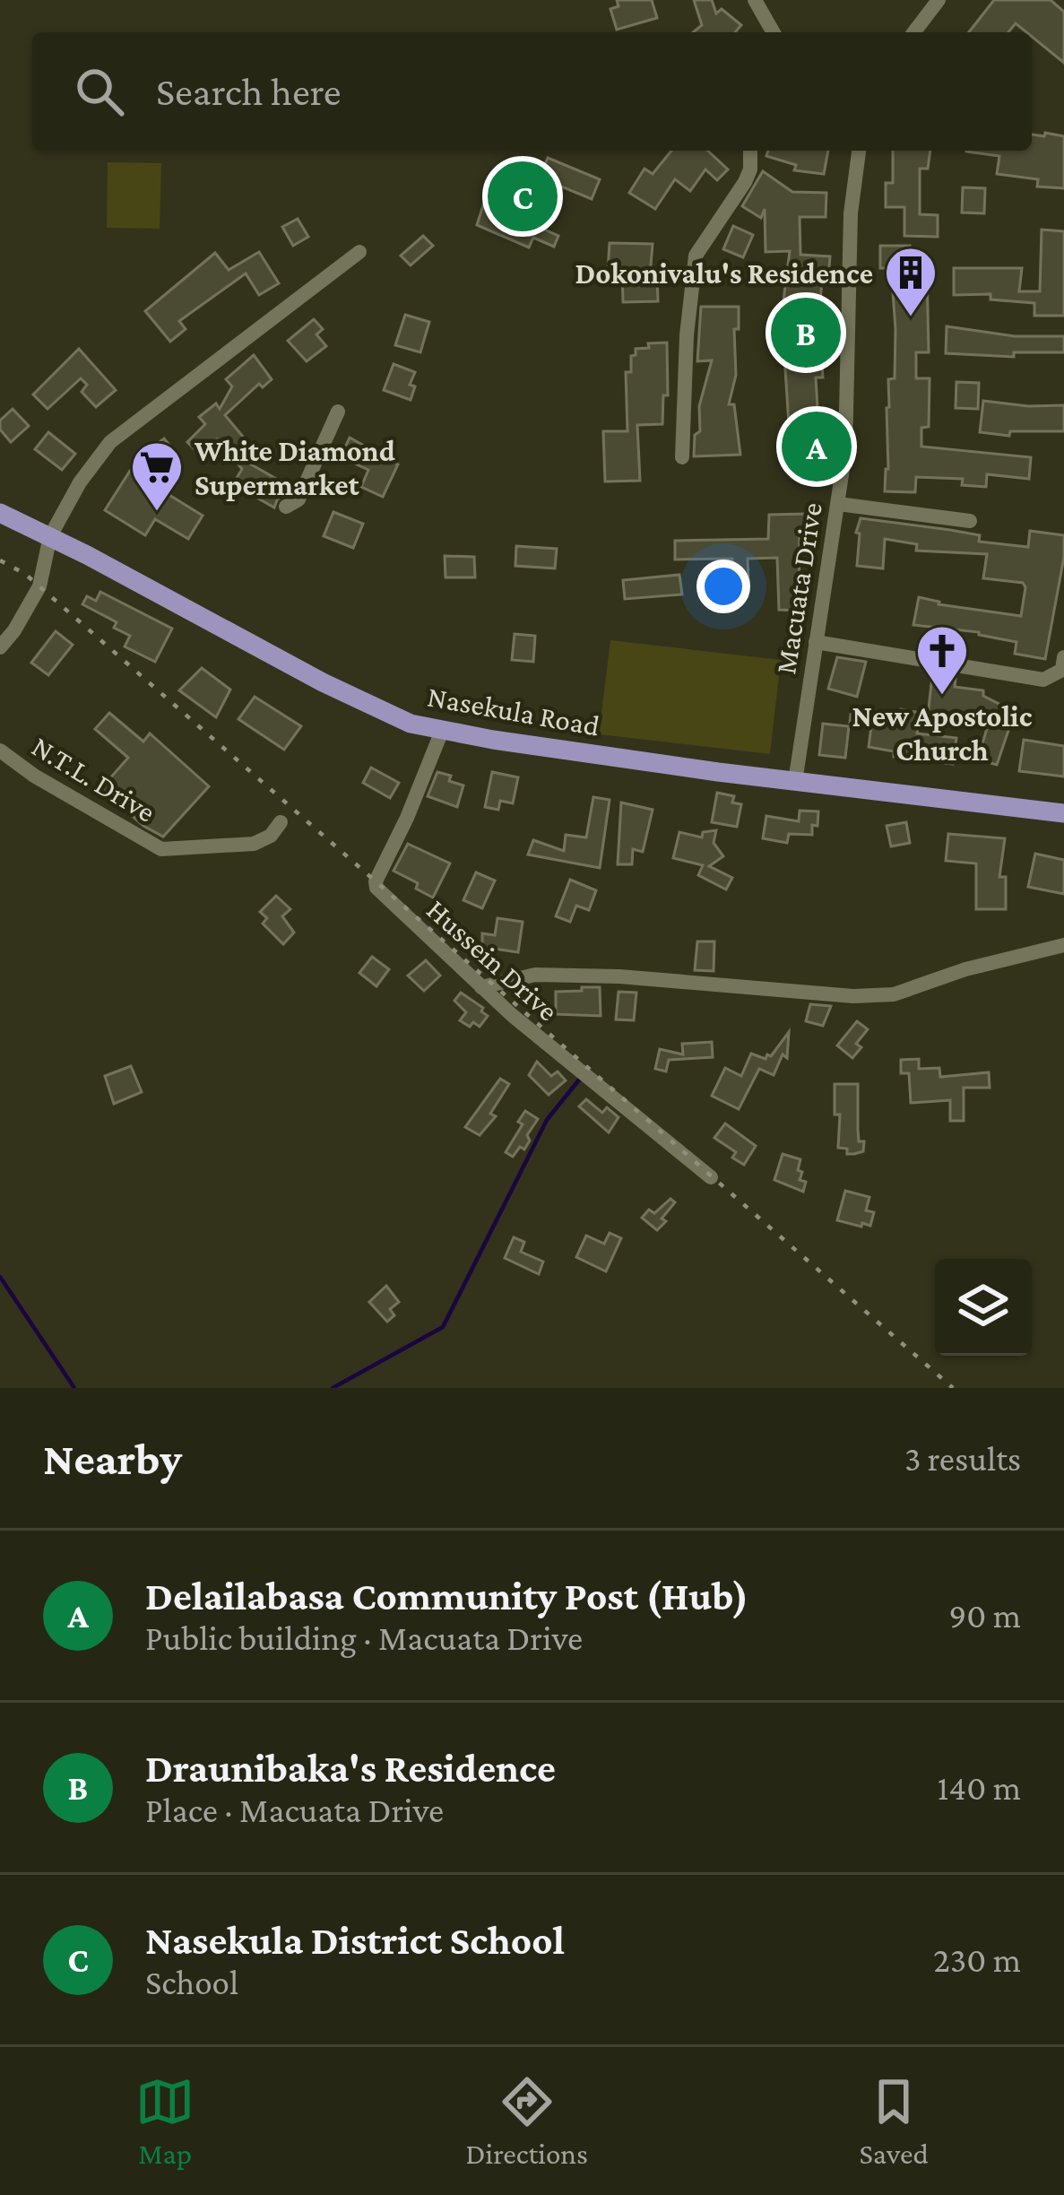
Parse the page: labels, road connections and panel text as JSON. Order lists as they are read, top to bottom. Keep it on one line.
{"streets":{"main road":["Nasekula Road"],"street":["Macuata Drive","N.T.L. Drive","Hussein Drive"]},"crossings":[["Macuata Drive","Nasekula Road"],["Nasekula Road","Hussein Drive"]],"places":{"building":["Dokonivalu's Residence"],"supermarket":["White Diamond Supermarket"],"church":["New Apostolic Church"]},"page":{"search":"Search here","pins":["C","B","A"],"heading":["Nearby","3 results"],"list":[{"mark":"A","name":"Delailabasa Community Post (Hub)","note":"Public building · Macuata Drive","value":"90 m"},{"mark":"B","name":"Draunibaka's Residence","note":"Place · Macuata Drive","value":"140 m"},{"mark":"C","name":"Nasekula District School","note":"School","value":"230 m"}],"nav":["Map","Directions","Saved"]}}
